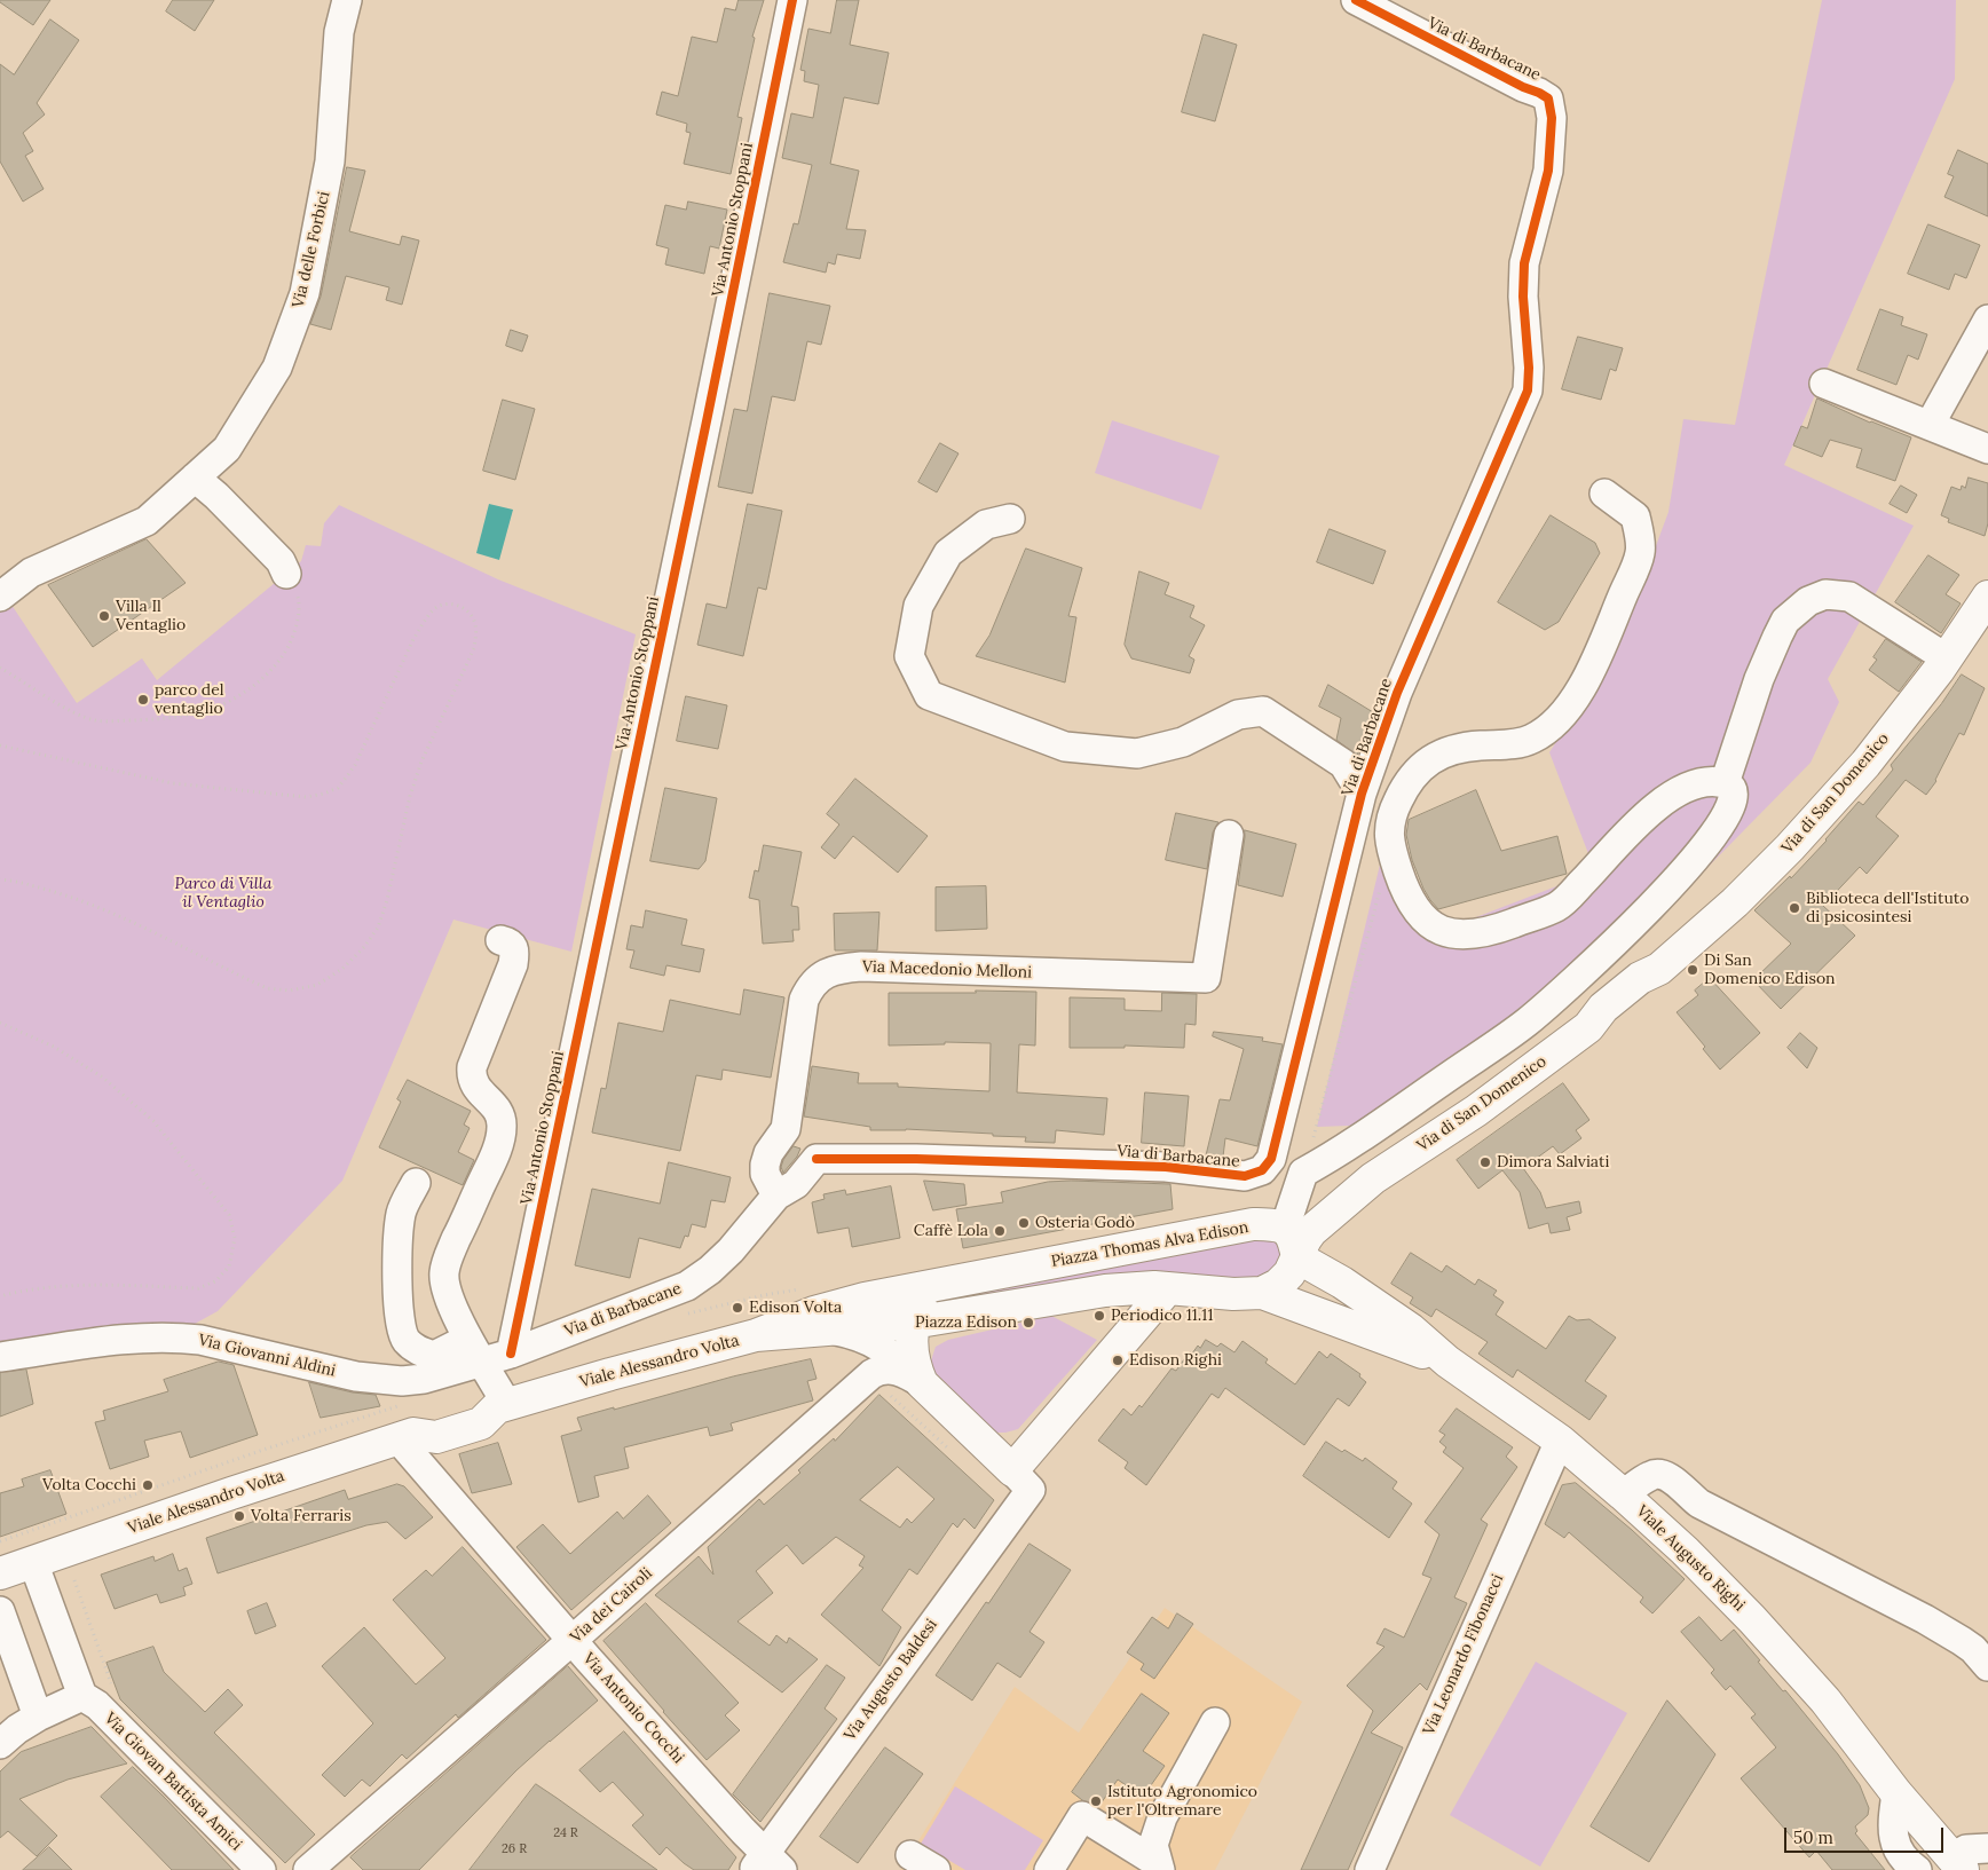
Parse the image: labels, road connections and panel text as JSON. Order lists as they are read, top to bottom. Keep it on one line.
{"streets":{"main road":["Via di San Domenico","Piazza Thomas Alva Edison","Viale Alessandro Volta","Viale Augusto Righi"],"street":["Via di Barbacane","Via Antonio Stoppani","Via delle Forbici","Via Macedonio Melloni","Via Giovanni Aldini","Via dei Cairoli","Via Leonardo Fibonacci","Via Augusto Baldesi","Via Antonio Cocchi","Via Giovan Battista Amici"]},"crossings":[["Via di Barbacane","Via Antonio Stoppani"],["Via di Barbacane","Via Macedonio Melloni"],["Via di Barbacane","Via Giovanni Aldini"],["Via di San Domenico","Piazza Thomas Alva Edison"],["Via di San Domenico","Viale Augusto Righi"],["Piazza Thomas Alva Edison","Viale Alessandro Volta"],["Piazza Thomas Alva Edison","Viale Augusto Righi"],["Viale Alessandro Volta","Via Antonio Cocchi"],["Viale Augusto Righi","Via Leonardo Fibonacci"],["Via dei Cairoli","Via Antonio Cocchi"],["Via Augusto Baldesi","Via Antonio Cocchi"]],"parks":["Parco di Villa il Ventaglio"],"places":["Villa Il Ventaglio","parco del ventaglio","Biblioteca dell'Istituto di psicosintesi","Di San Domenico Edison","Dimora Salviati","Osteria Godò","Caffè Lola","Edison Volta","Periodico 11.11","Piazza Edison","Edison Righi","Volta Cocchi","Volta Ferraris","Istituto Agronomico per l'Oltremare"],"house_numbers":["24 R","26 R"],"scale_bar":"50 m"}
